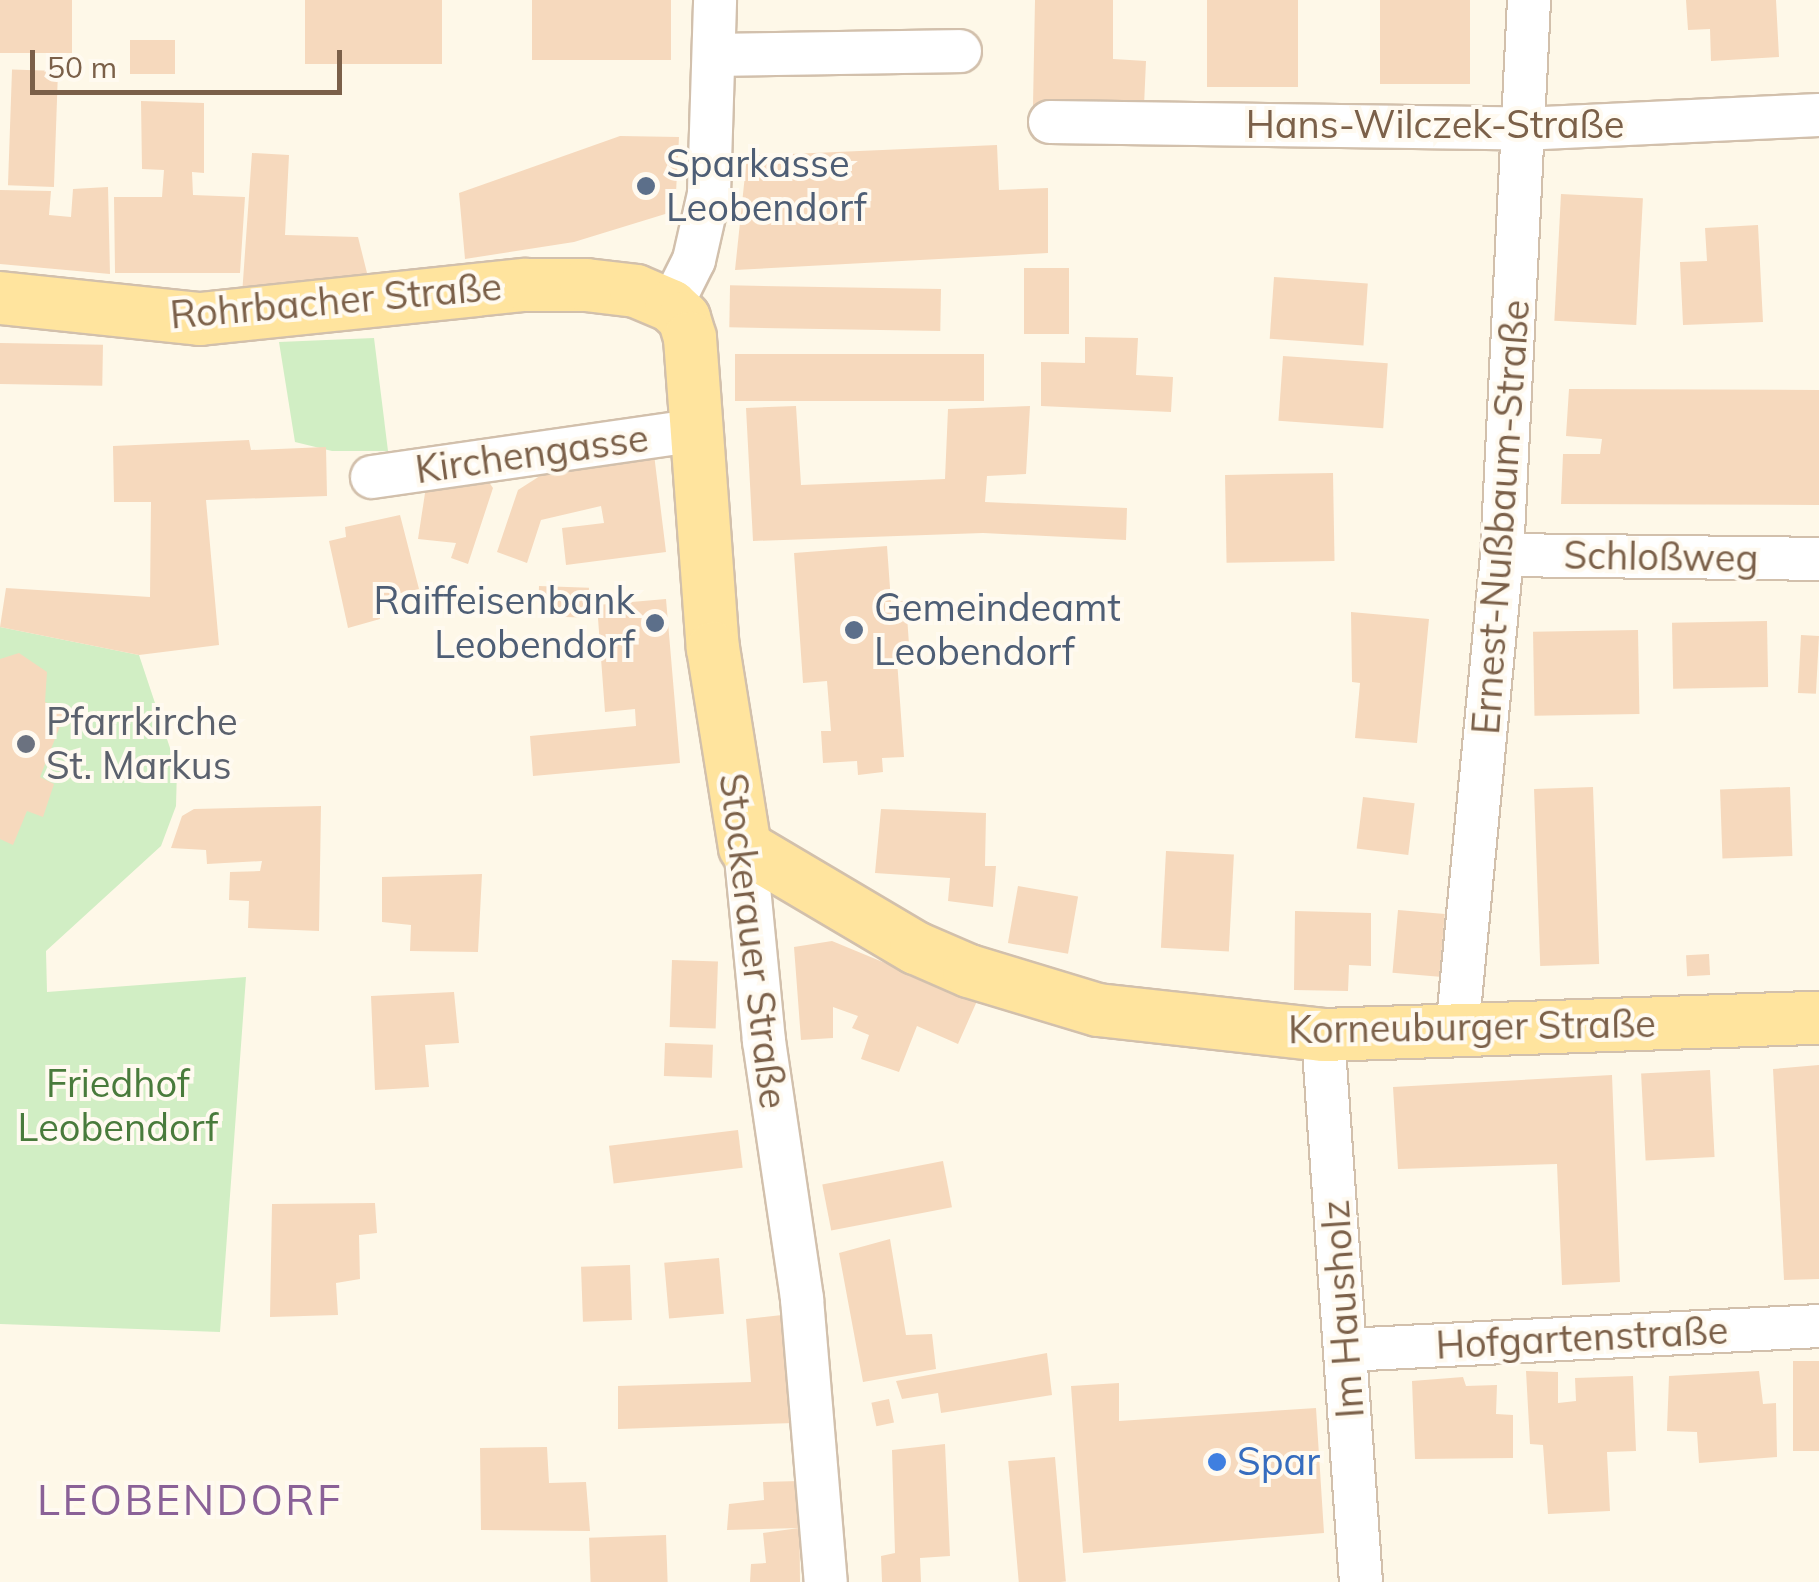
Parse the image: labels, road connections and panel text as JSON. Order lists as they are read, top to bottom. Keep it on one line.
{"streets":{"main road":["Rohrbacher Straße","Stockerauer Straße","Korneuburger Straße"],"street":["Hans-Wilczek-Straße","Kirchengasse","Ernest-Nußbaum-Straße","Schloßweg","Im Hausholz","Hofgartenstraße"]},"crossings":[["Hans-Wilczek-Straße","Ernest-Nußbaum-Straße"],["Rohrbacher Straße","Stockerauer Straße"],["Kirchengasse","Stockerauer Straße"],["Ernest-Nußbaum-Straße","Schloßweg"],["Ernest-Nußbaum-Straße","Korneuburger Straße"],["Stockerauer Straße","Korneuburger Straße"],["Korneuburger Straße","Im Hausholz"],["Im Hausholz","Hofgartenstraße"]],"districts":["LEOBENDORF"],"parks":["Friedhof Leobendorf"],"places":["Sparkasse Leobendorf","Raiffeisenbank Leobendorf","Gemeindeamt Leobendorf","Pfarrkirche St. Markus","Spar"],"scale_bar":"50 m"}
